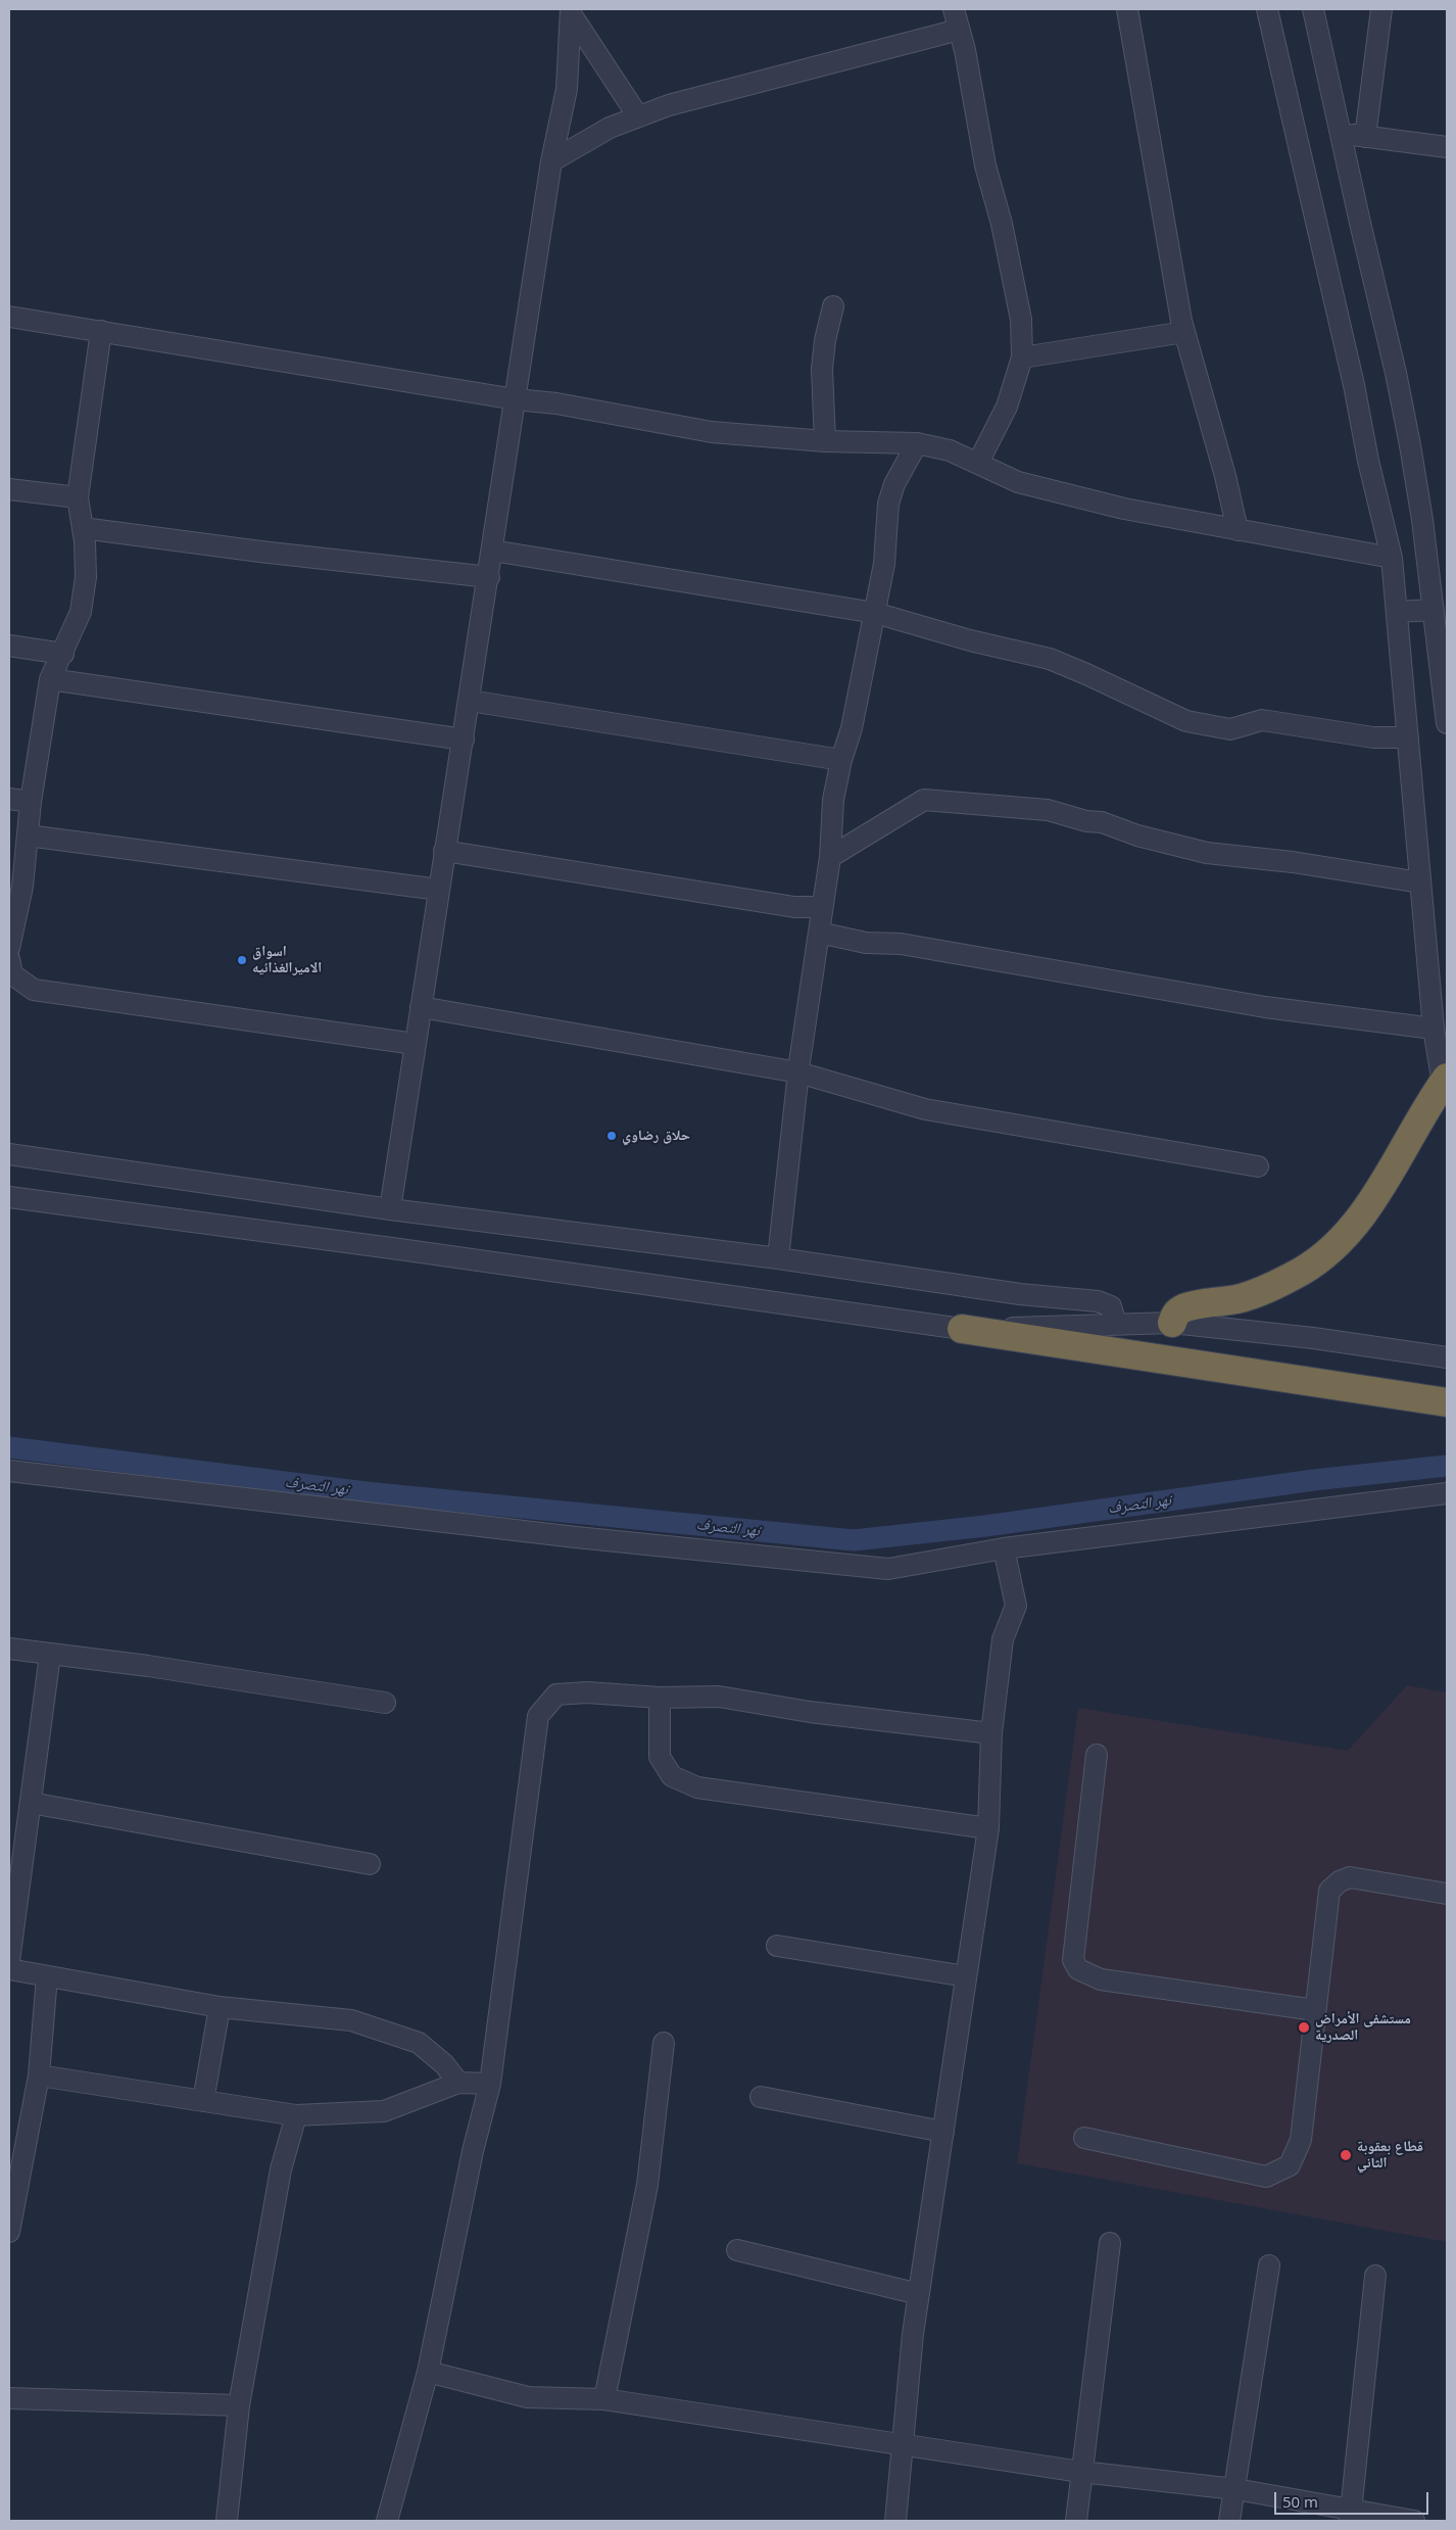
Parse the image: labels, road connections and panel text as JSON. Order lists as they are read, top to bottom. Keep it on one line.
{"water":["نهر التصرف"],"places":["اسواق الاميرالغذائيه","حلاق رضاوي","مستشفى الأمراض الصدرية","قطاع بعقوبة الثاني"],"scale_bar":"50 m"}
